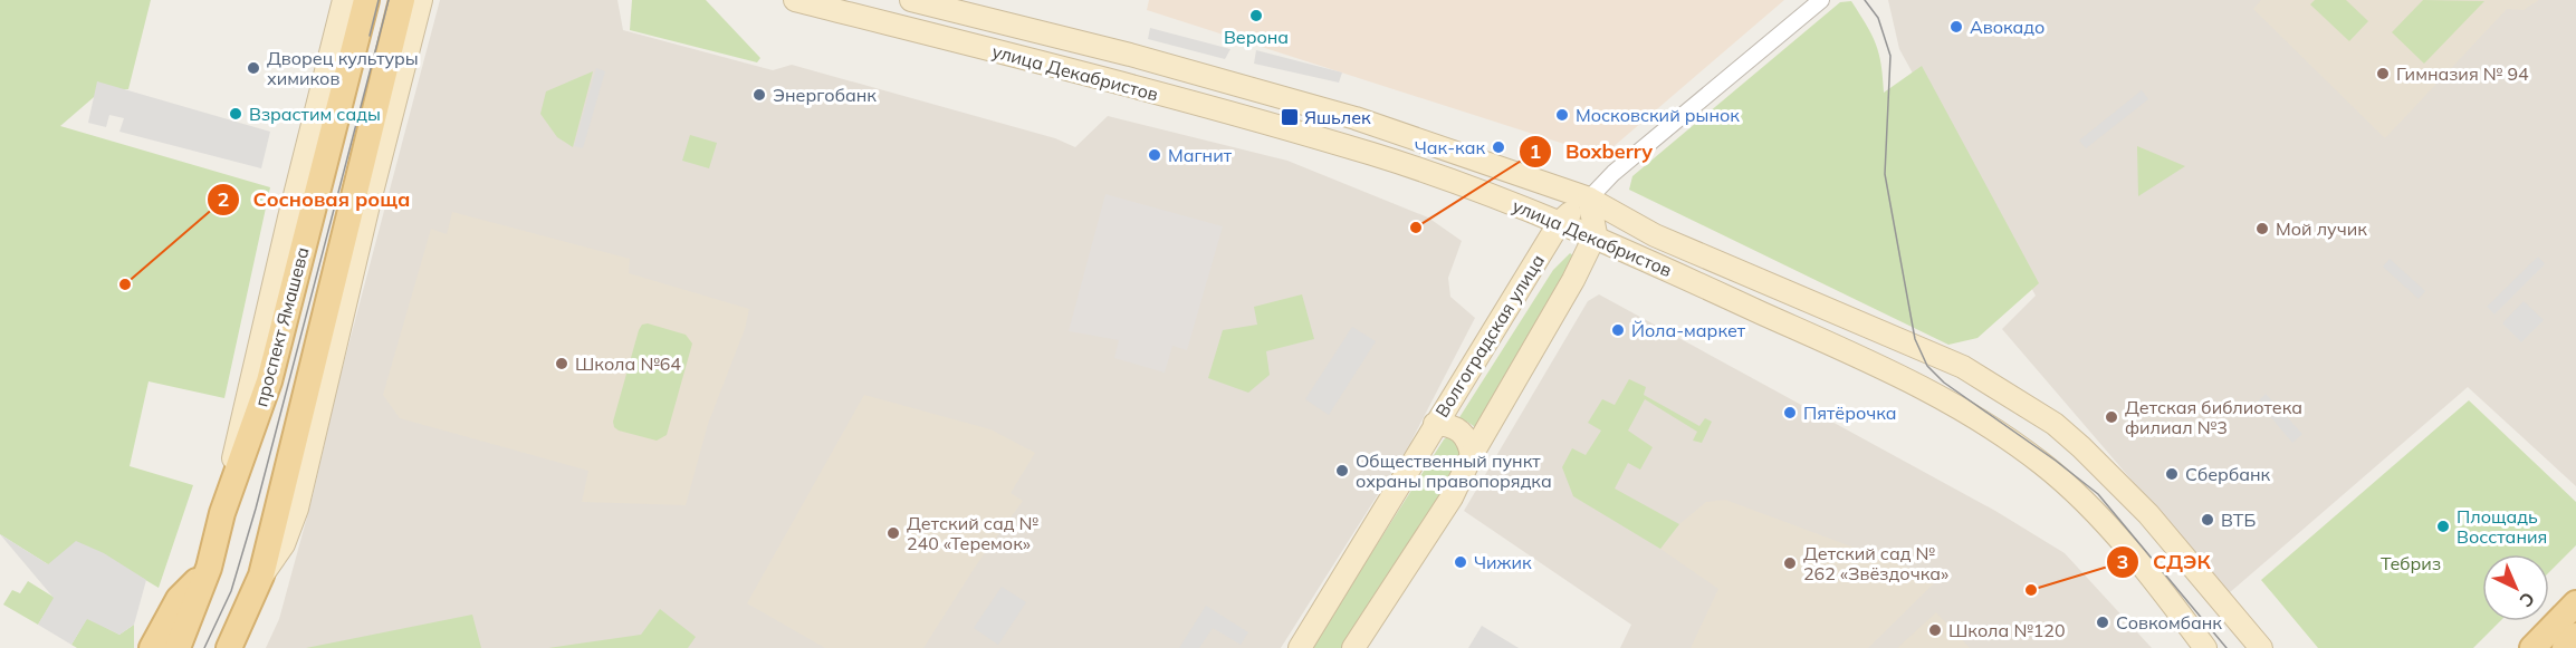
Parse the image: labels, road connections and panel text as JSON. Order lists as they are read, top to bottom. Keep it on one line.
{"streets":{"main road":["улица Декабристов","проспект Ямашева","Волгоградская улица"]},"crossings":[["улица Декабристов","Волгоградская улица"]],"parks":["Тебриз"],"places":{"other":["Верона","Авокадо","Дворец культуры химиков","Гимназия № 94","Энергобанк","Взрастим сады","Московский рынок","Чак-как","Магнит","Boxberry","Мой лучик","Сосновая роща","Йола-маркет","Школа №64","Пятёрочка","Детская библиотека филиал №3","Общественный пункт охраны правопорядка","Сбербанк","ВТБ","Площадь Восстания","Детский сад № 240 «Теремок»","Чижик","Детский сад № 262 «Звёздочка»","СДЭК","Совкомбанк","Школа №120"],"transit":["Яшьлек"]},"north":"bottom right"}
